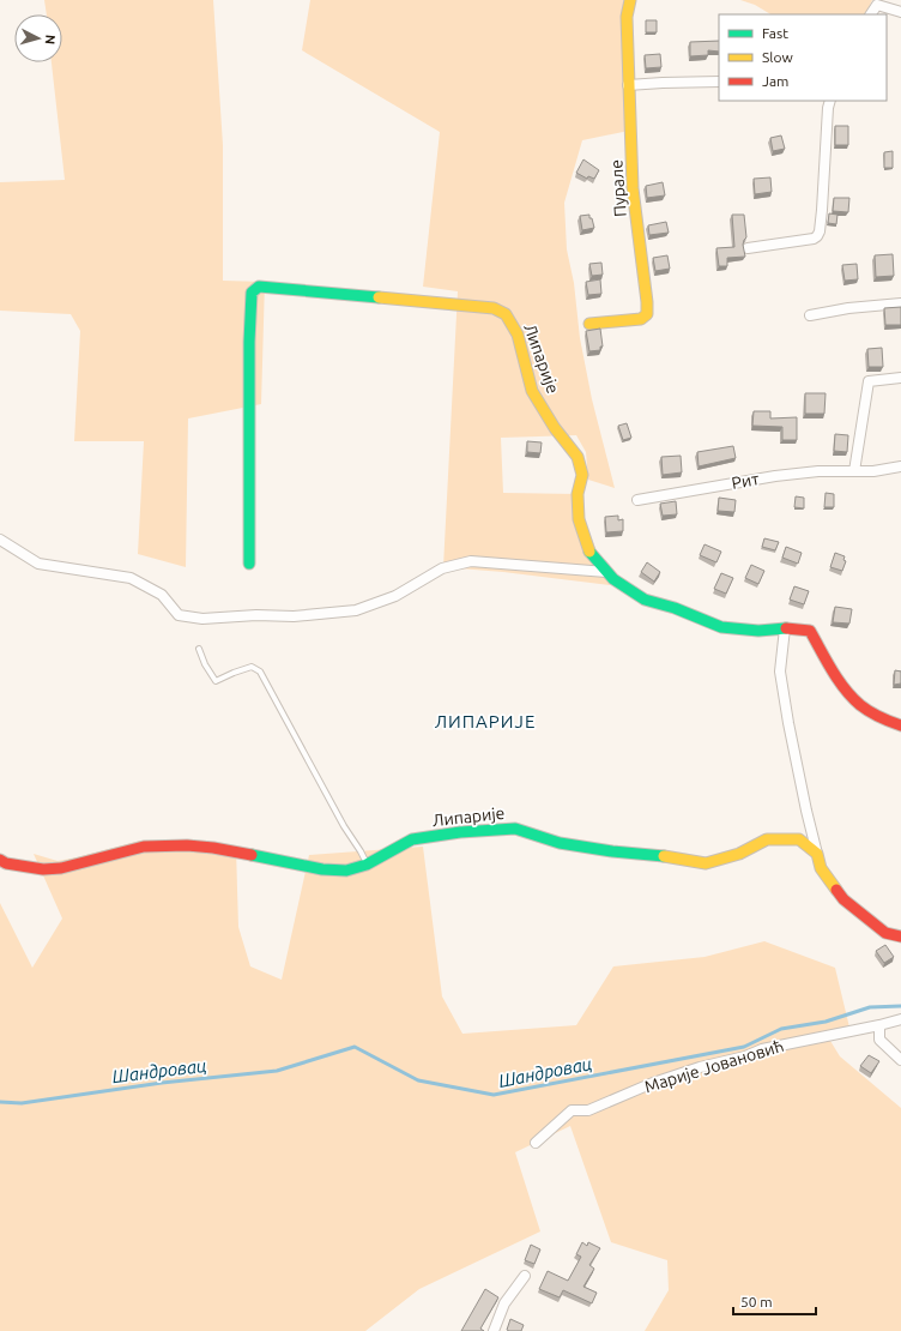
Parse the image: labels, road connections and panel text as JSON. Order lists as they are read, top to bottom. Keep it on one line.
{"streets":{"street":["Пурале","Липарије","Рит","Марије Јовановић"]},"districts":["ЛИПАРИЈЕ"],"water":["Шандровац"],"legend":["Fast","Slow","Jam"],"scale_bar":"50 m","north":"right"}
